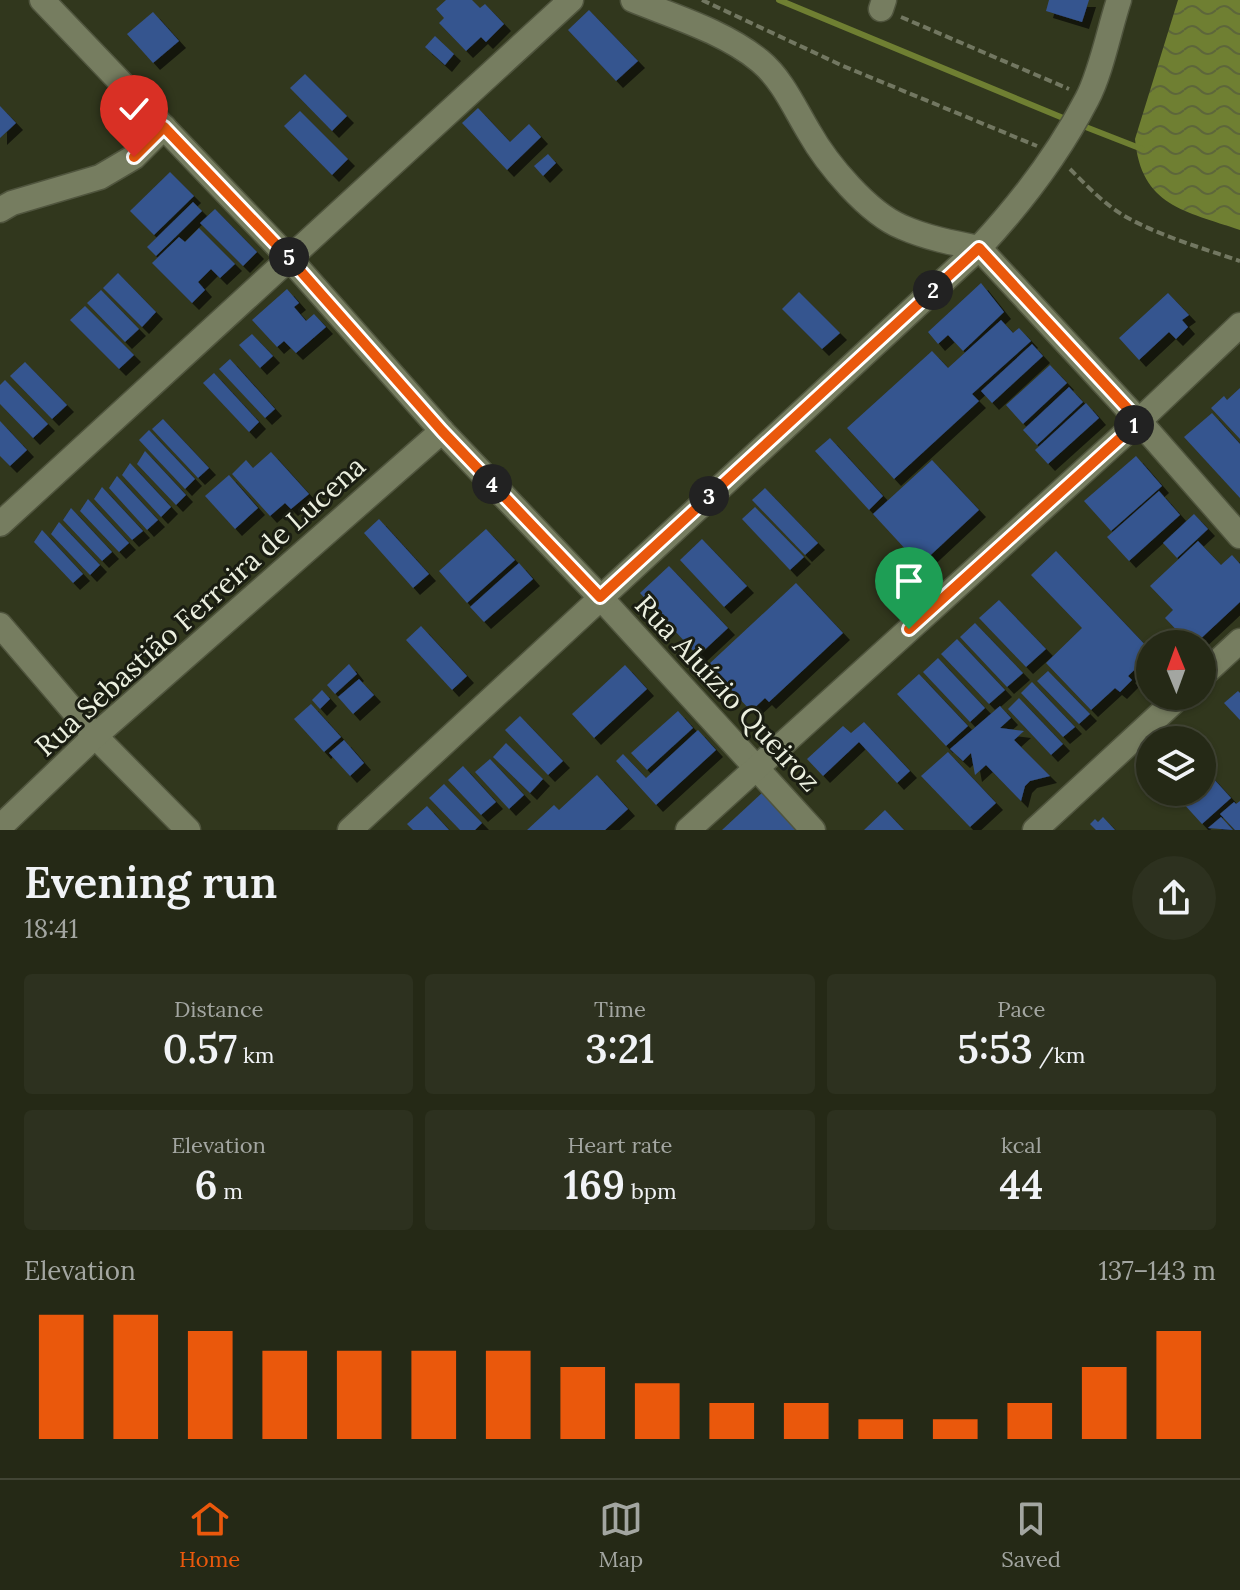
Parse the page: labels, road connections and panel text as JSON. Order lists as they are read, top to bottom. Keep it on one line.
{"streets":{"street":["Rua Sebastião Ferreira de Lucena","Rua Aluízio Queiroz"]},"crossings":[["Rua Sebastião Ferreira de Lucena","Rua Aluízio Queiroz"]],"north":"top","page":{"pins":["5","2","1","4","3"],"heading":["Evening run","18:41"],"stats":[["Distance","0.57 km"],["Time","3:21"],["Pace","5:53 /km"],["Elevation","6 m"],["Heart rate","169 bpm"],["kcal","44"]],"chart":["Elevation","137–143 m"],"tabs":["Home","Map","Saved"]}}
